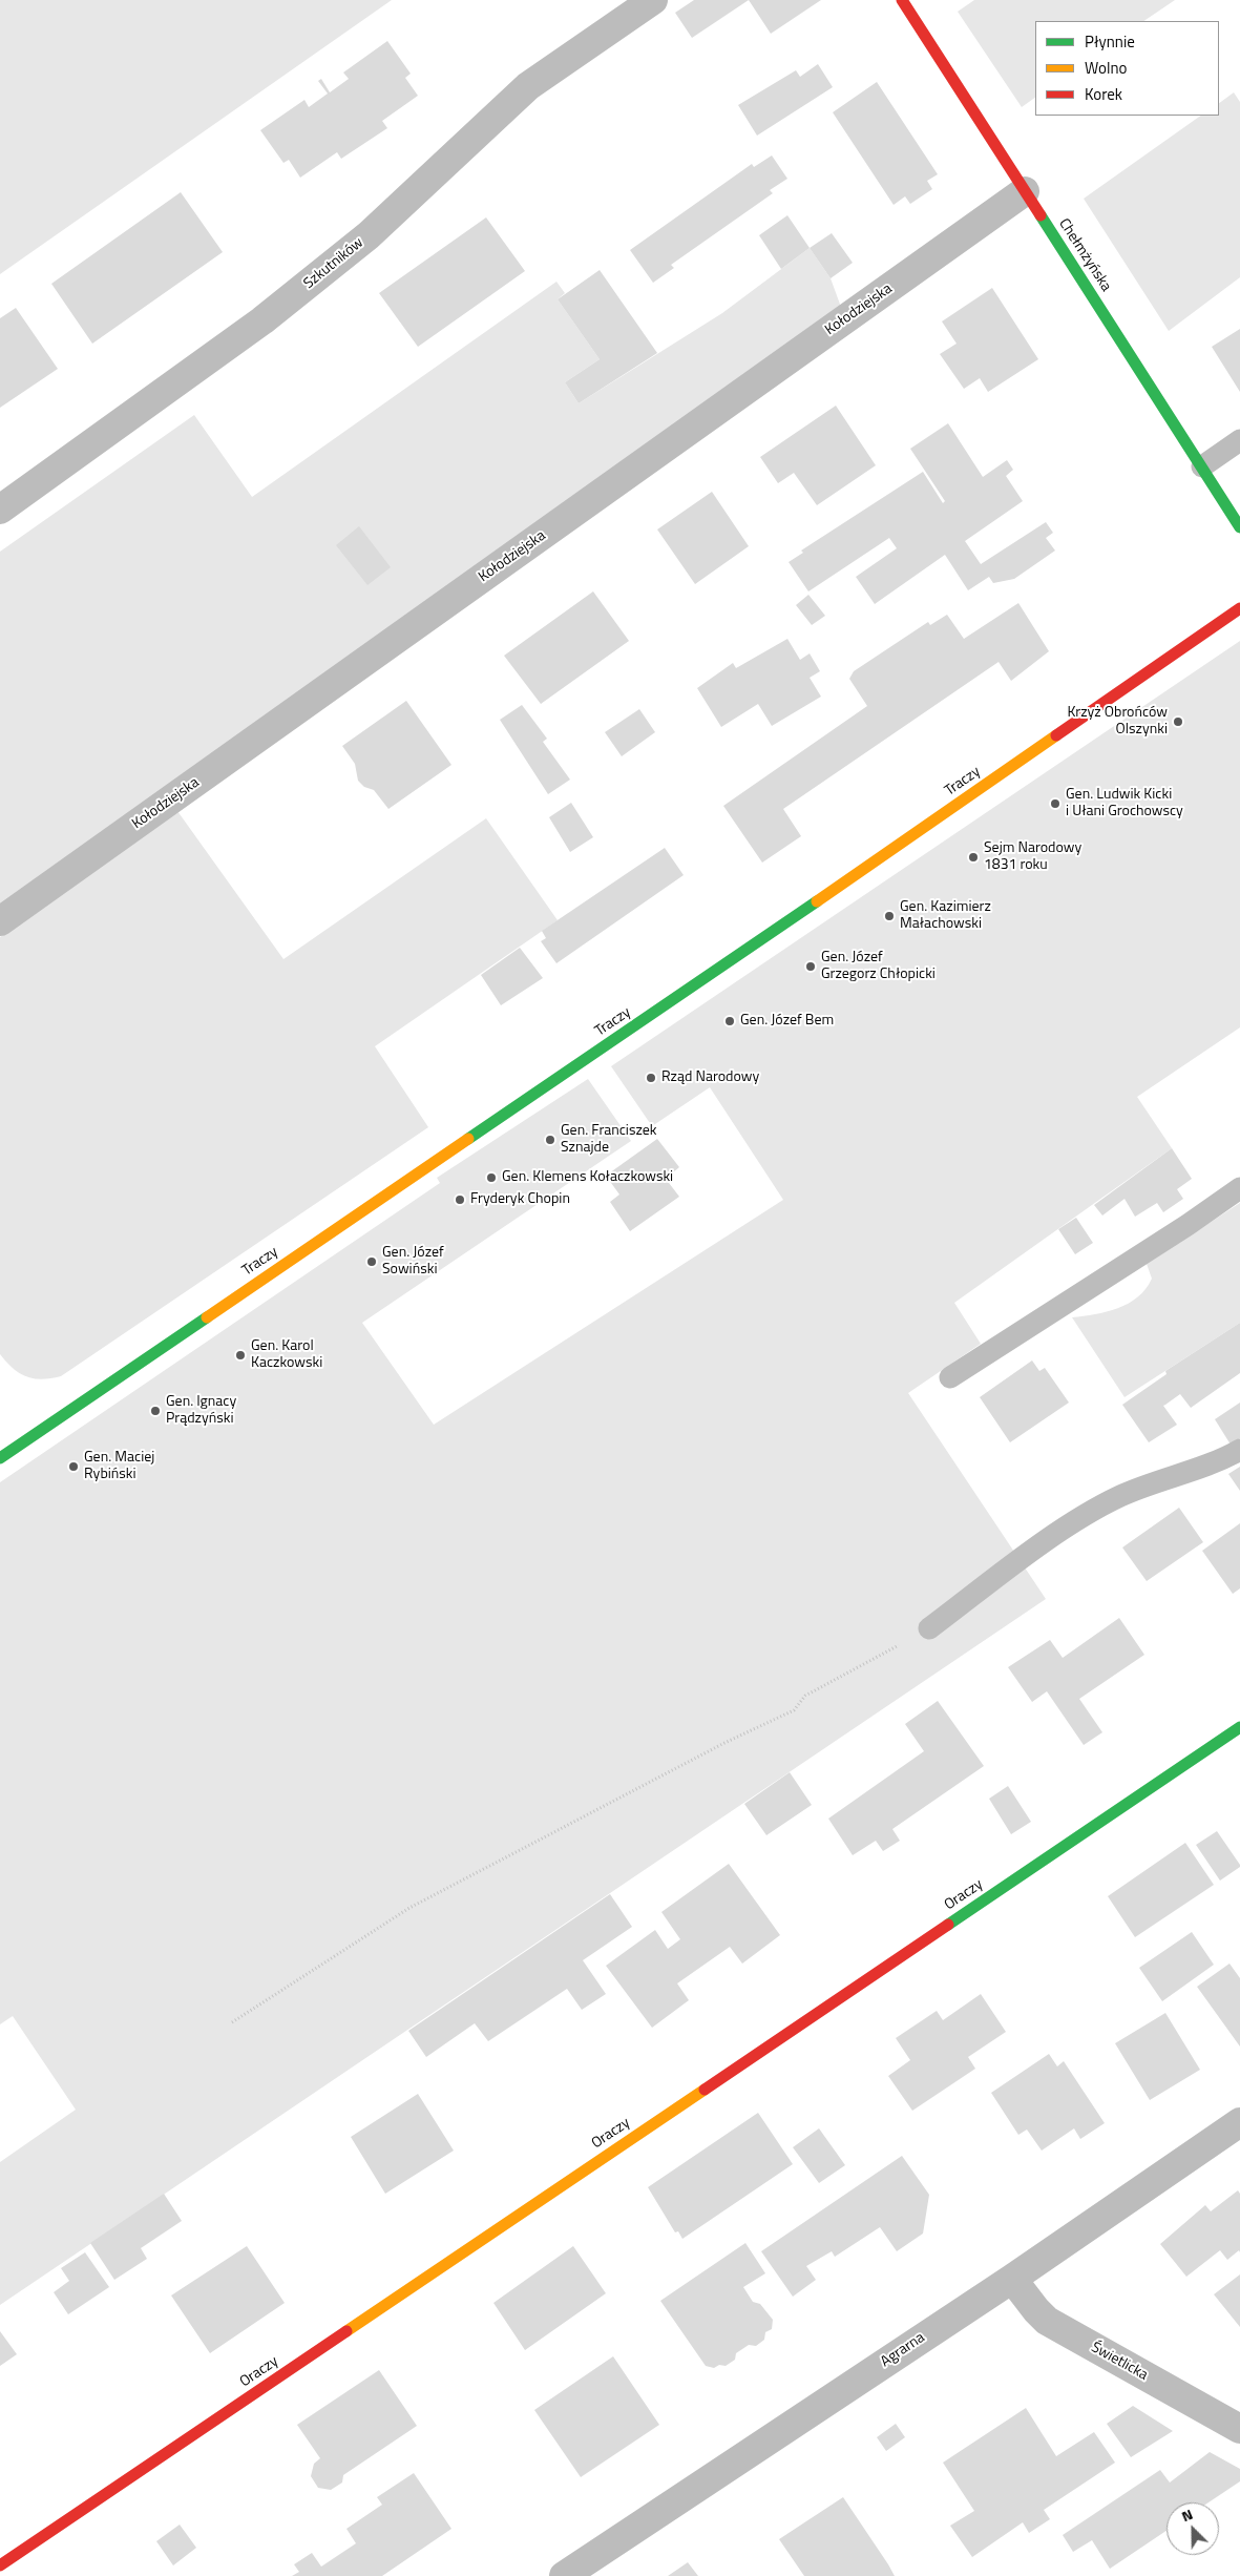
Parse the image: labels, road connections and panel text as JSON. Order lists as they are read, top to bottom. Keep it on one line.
{"streets":{"street":["Chełmżyńska","Szkutników","Kołodziejska","Traczy","Oraczy","Agrarna","Świetlicka"]},"crossings":[["Chełmżyńska","Kołodziejska"],["Agrarna","Świetlicka"]],"places":["Krzyż Obrońców Olszynki","Gen. Ludwik Kicki i Ułani Grochowscy","Sejm Narodowy 1831 roku","Gen. Kazimierz Małachowski","Gen. Józef Grzegorz Chłopicki","Gen. Józef Bem","Rząd Narodowy","Gen. Franciszek Sznajde","Gen. Klemens Kołaczkowski","Fryderyk Chopin","Gen. Józef Sowiński","Gen. Karol Kaczkowski","Gen. Ignacy Prądzyński","Gen. Maciej Rybiński"],"legend":["Płynnie","Wolno","Korek"],"north":"top left"}
